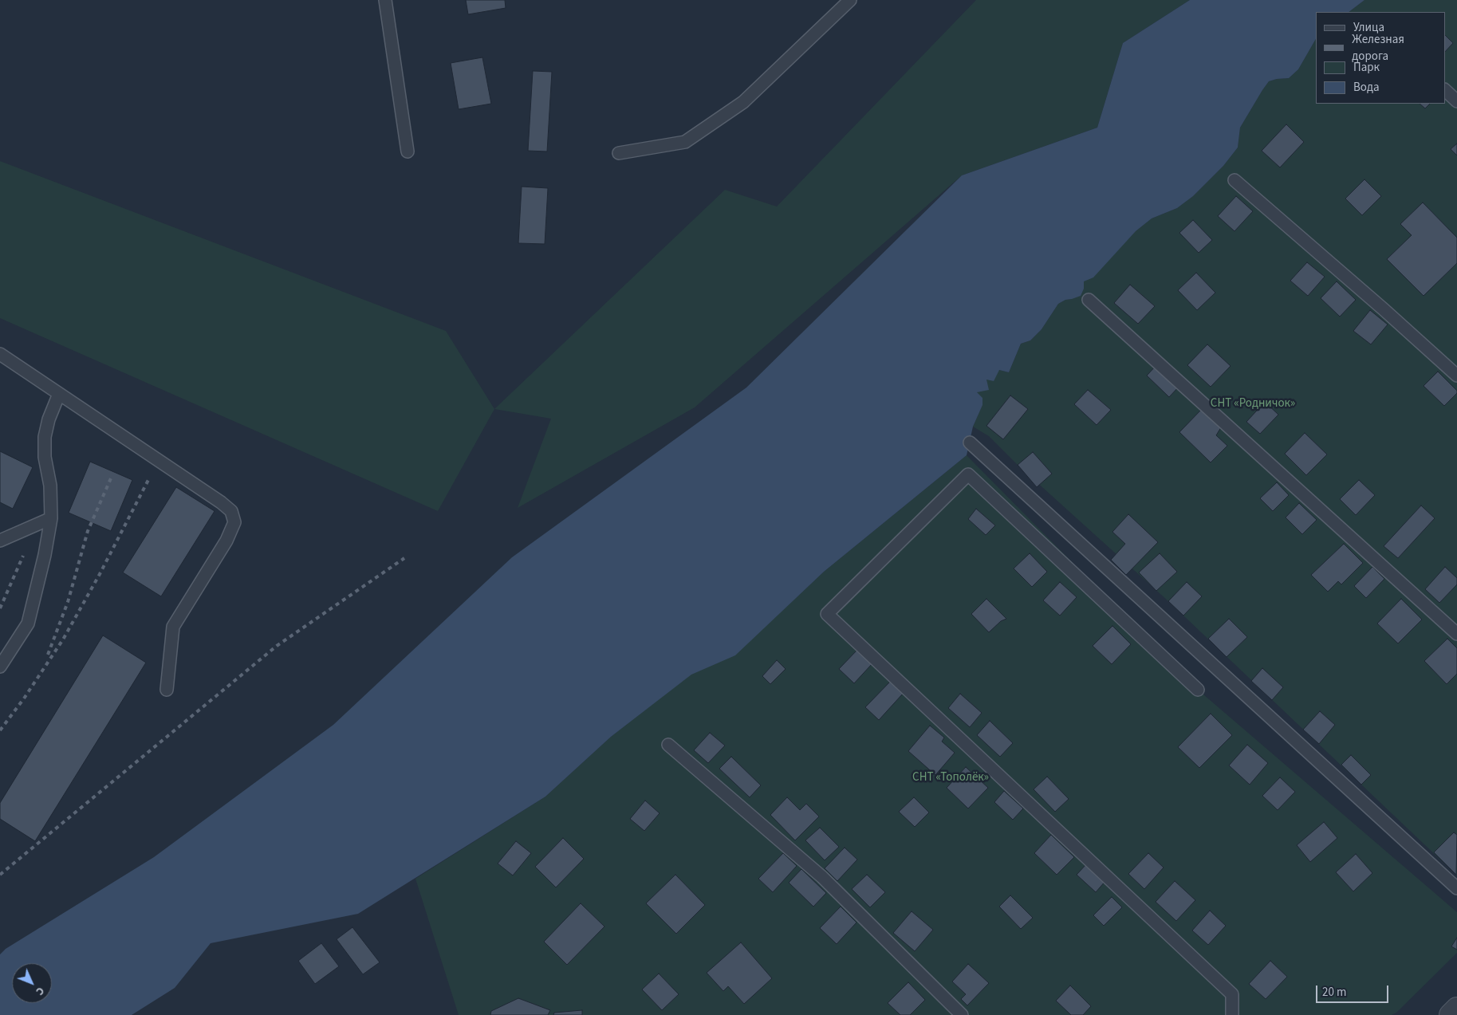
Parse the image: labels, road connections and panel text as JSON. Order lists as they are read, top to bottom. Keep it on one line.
{"parks":["СНТ «Родничок»","СНТ «Тополёк»"],"legend":["Улица","Железная дорога","Парк","Вода"],"scale_bar":"20 m","north":"bottom right"}
